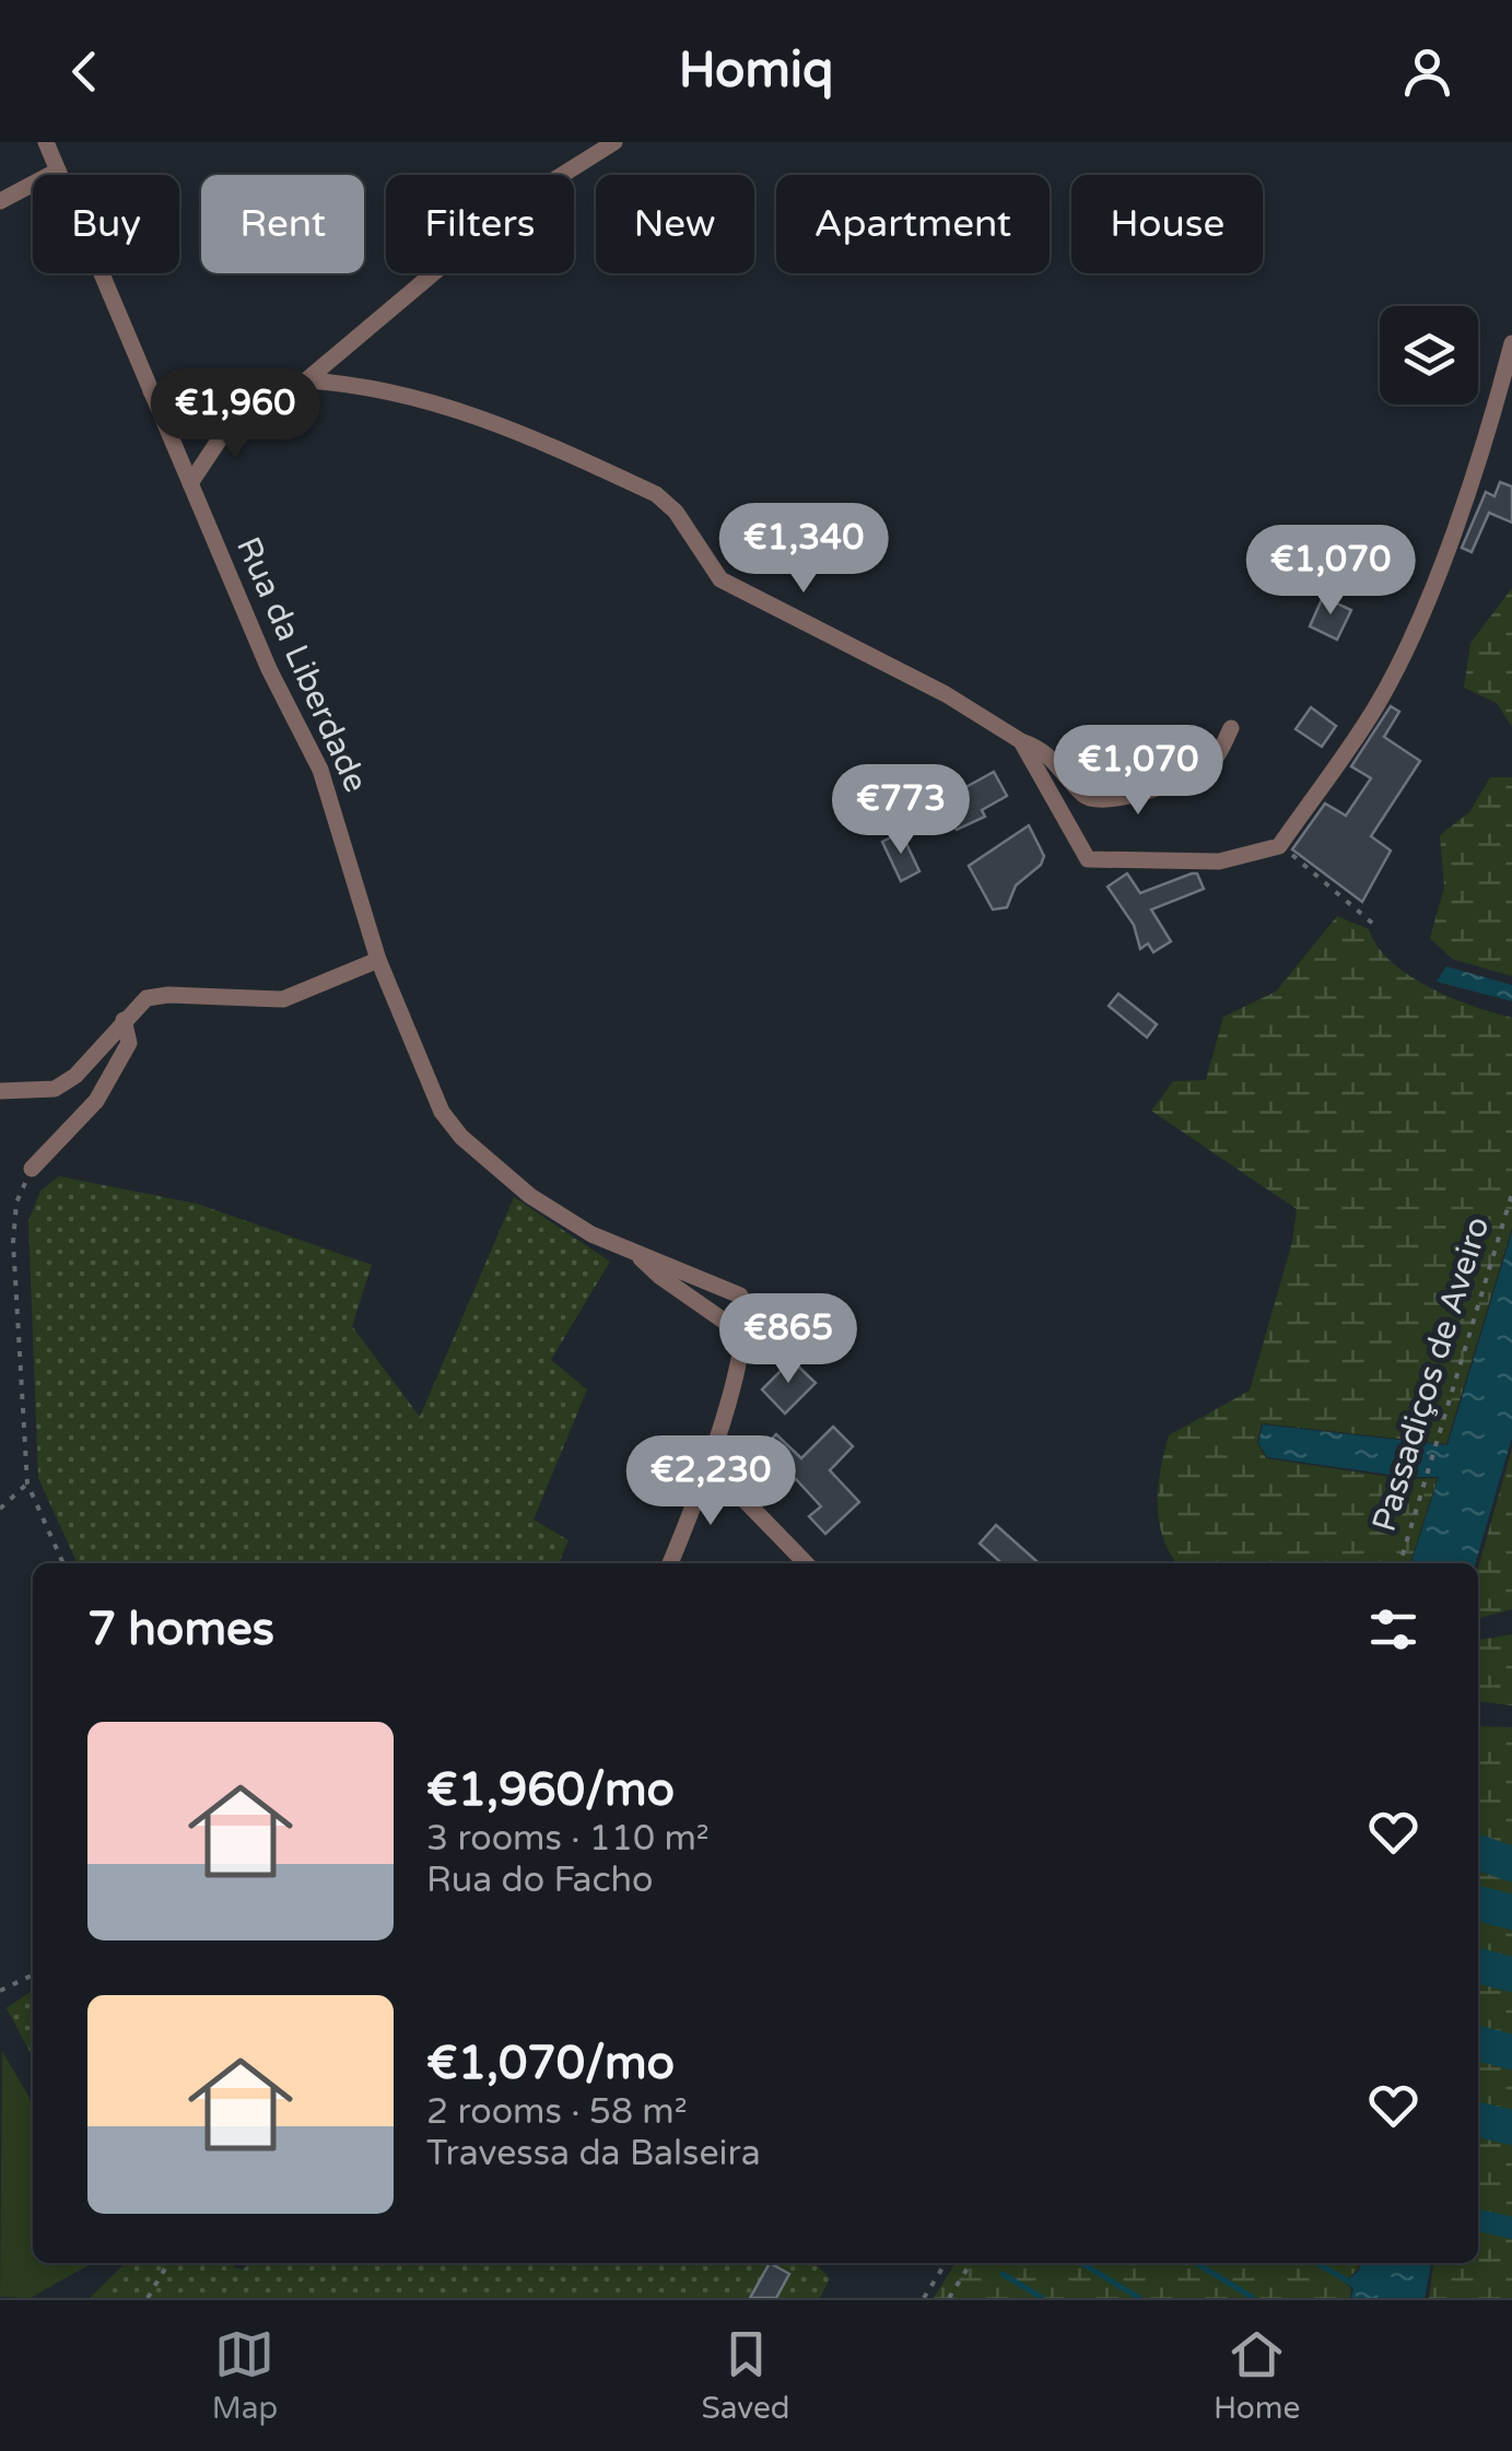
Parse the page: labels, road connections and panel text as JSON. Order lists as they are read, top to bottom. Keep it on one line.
{"streets":{"street":["Rua da Liberdade"],"path":["Passadiços de Aveiro"]},"page":{"header":"Homiq","chip":["Buy","Rent","Filters","New","Apartment","House"],"price":["€1,960","€1,340","€1,070","€1,070","€773","€865","€2,230"],"heading":"7 homes","list":[{"name":"€1,960/mo","note":"3 rooms · 110 m² · Rua do Facho"},{"name":"€1,070/mo","note":"2 rooms · 58 m² · Travessa da Balseira"}],"tabs":["Map","Saved","Home"]}}
